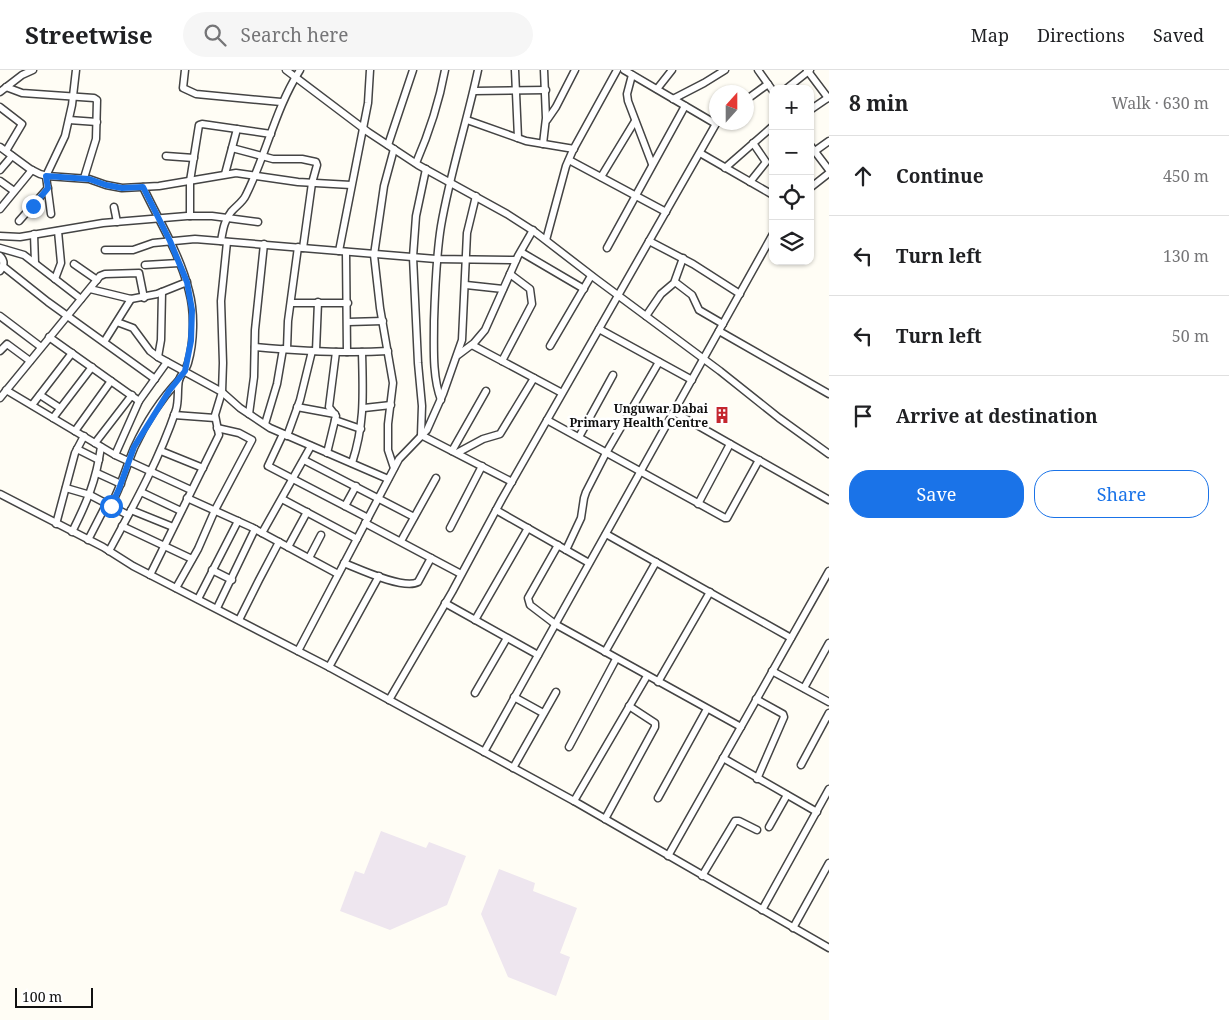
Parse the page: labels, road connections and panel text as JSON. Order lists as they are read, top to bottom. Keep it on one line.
{"places":{"building":["Unguwar Dabai Primary Health Centre"]},"scale_bar":"100 m","north":"top","page":{"header":"Streetwise","search":"Search here","nav":["Map","Directions","Saved"],"heading":["8 min","Walk · 630 m"],"map_buttons":["+","−"],"list":[["Continue","450 m"],["Turn left","130 m"],["Turn left","50 m"],"Arrive at destination"],"buttons":["Save","Share"],"scale":"100 m"}}
